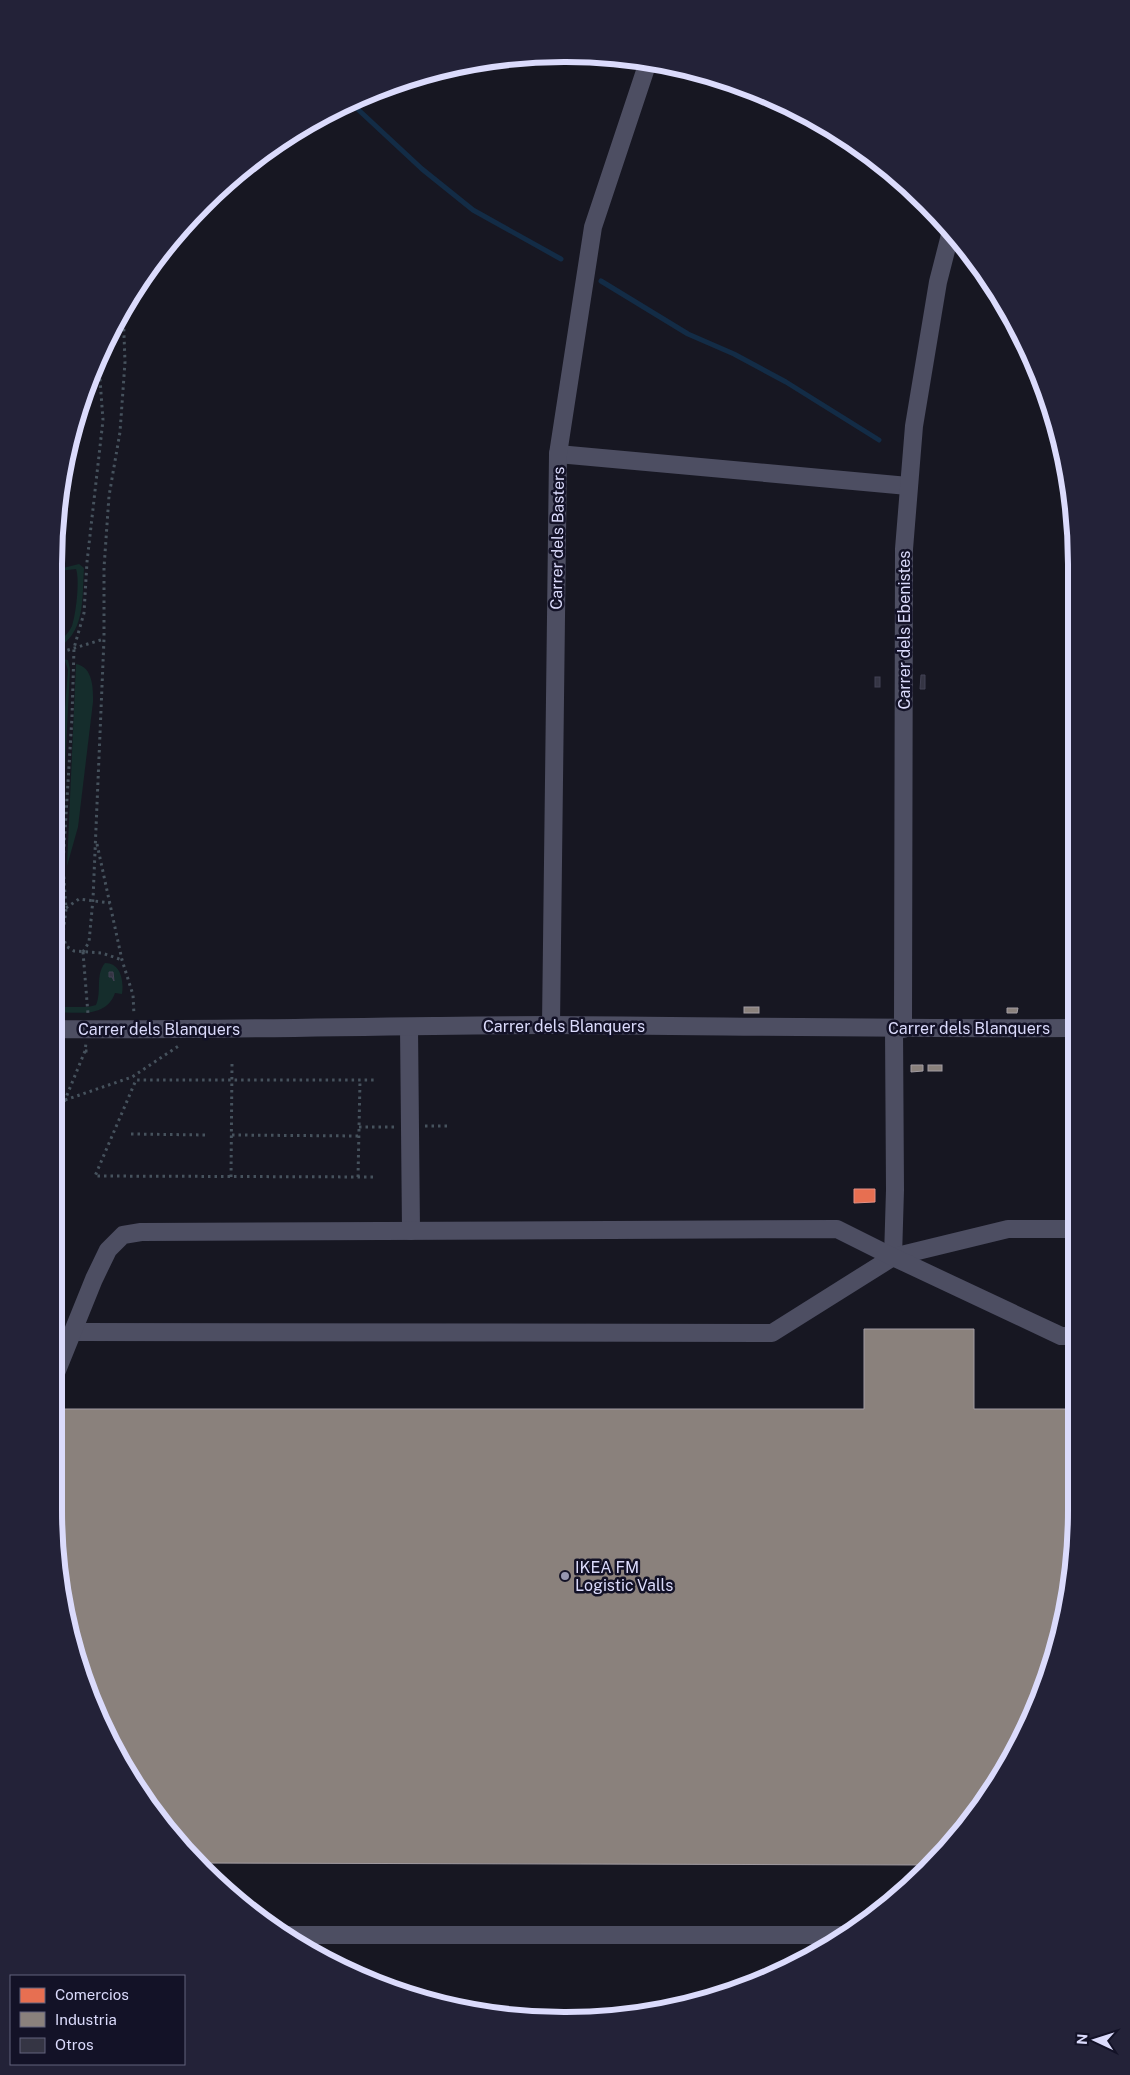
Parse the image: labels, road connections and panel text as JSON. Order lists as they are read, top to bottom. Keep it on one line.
{"streets":{"street":["Carrer dels Basters","Carrer dels Ebenistes","Carrer dels Blanquers"]},"crossings":[["Carrer dels Basters","Carrer dels Blanquers"],["Carrer dels Ebenistes","Carrer dels Blanquers"]],"places":["IKEA FM Logistic Valls"],"legend":["Comercios","Industria","Otros"],"north":"left"}
